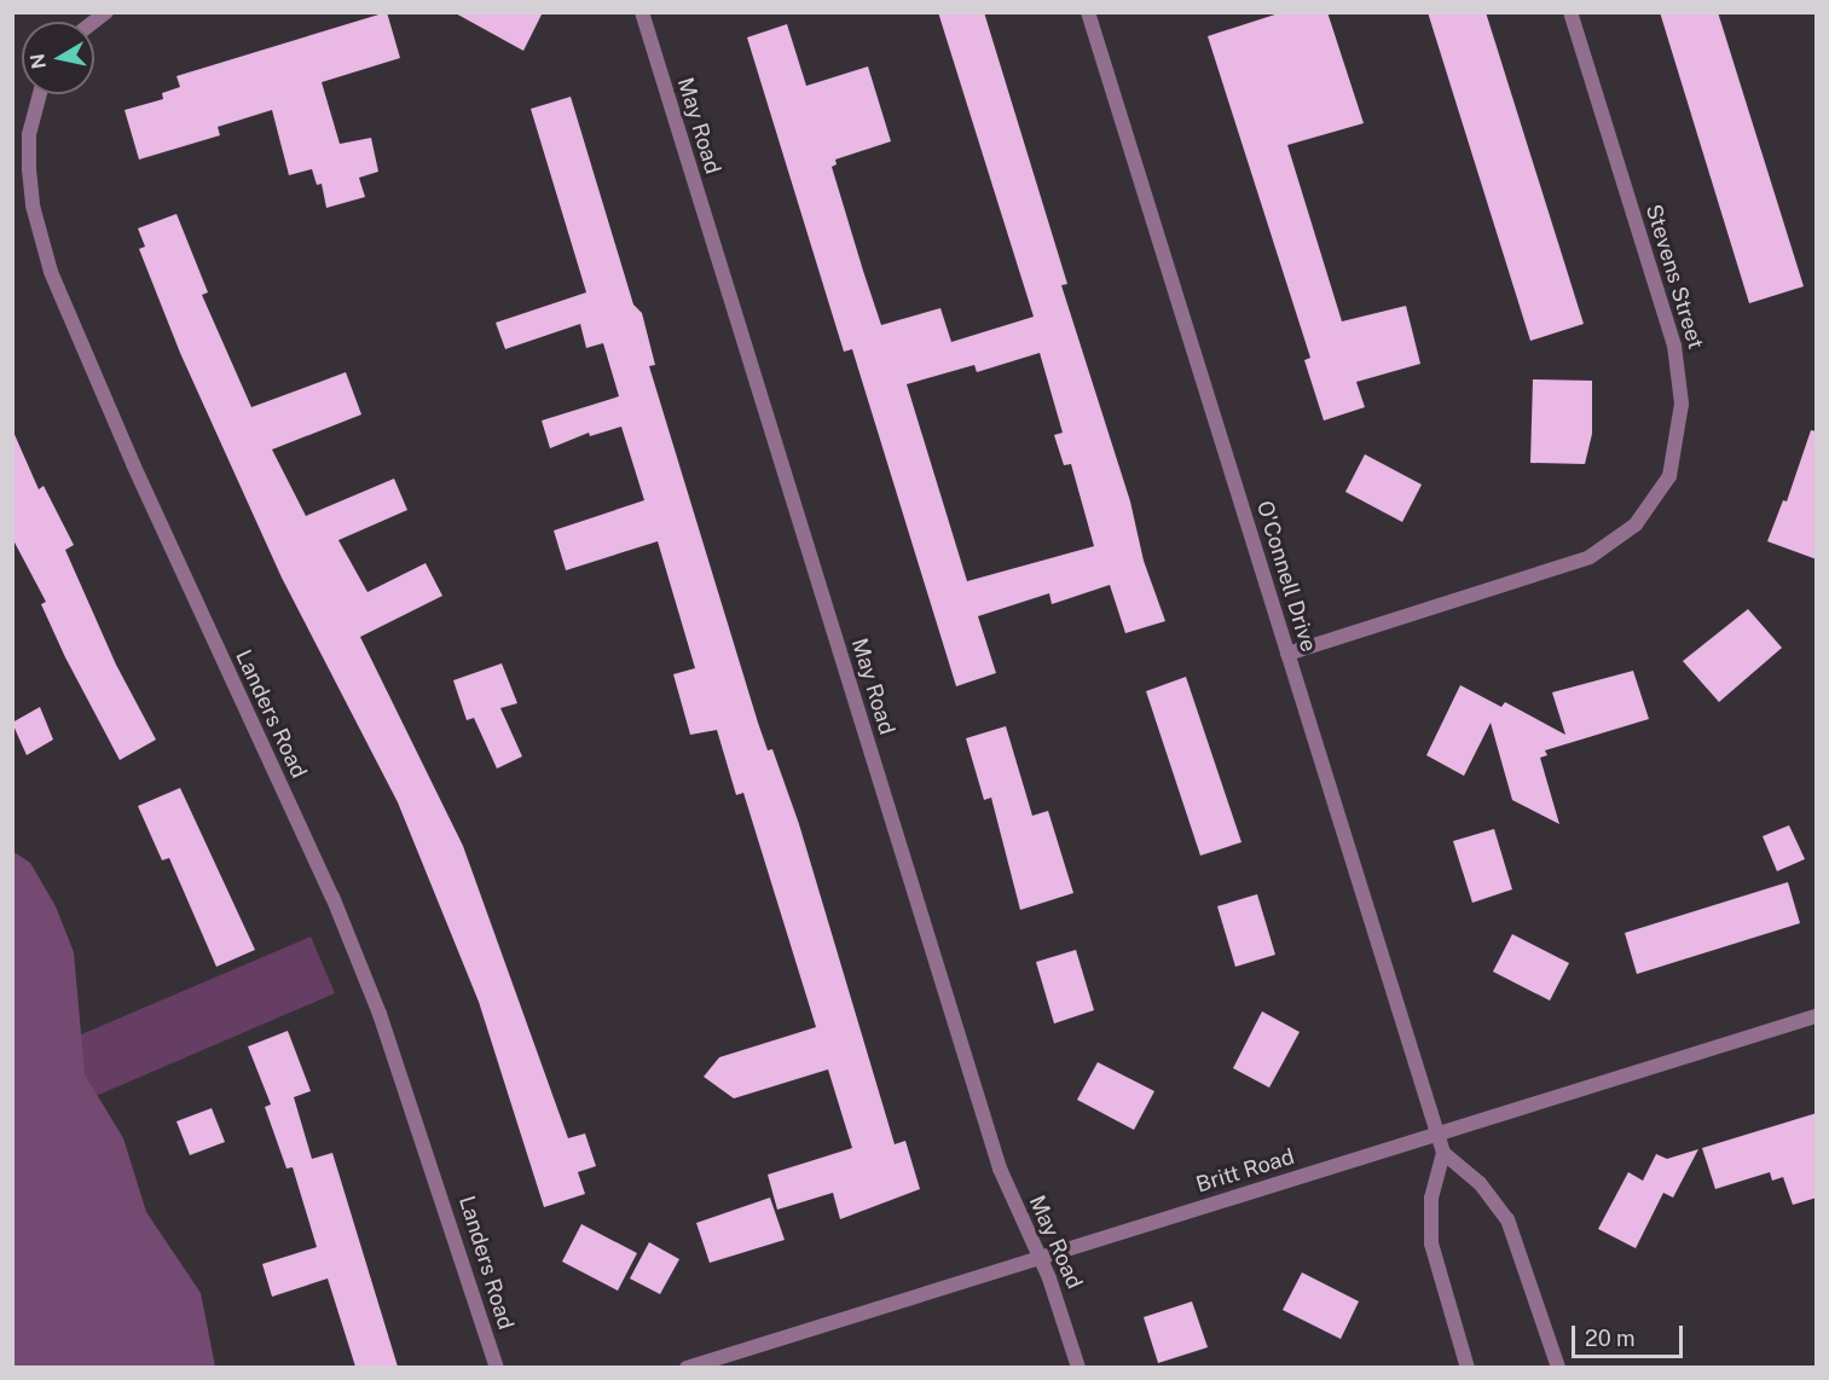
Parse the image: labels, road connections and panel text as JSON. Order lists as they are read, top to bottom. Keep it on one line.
{"streets":{"street":["May Road","Stevens Street","O'Connell Drive","Landers Road","Britt Road"]},"crossings":[["May Road","Britt Road"],["Stevens Street","O'Connell Drive"],["O'Connell Drive","Britt Road"]],"scale_bar":"20 m","north":"left"}
